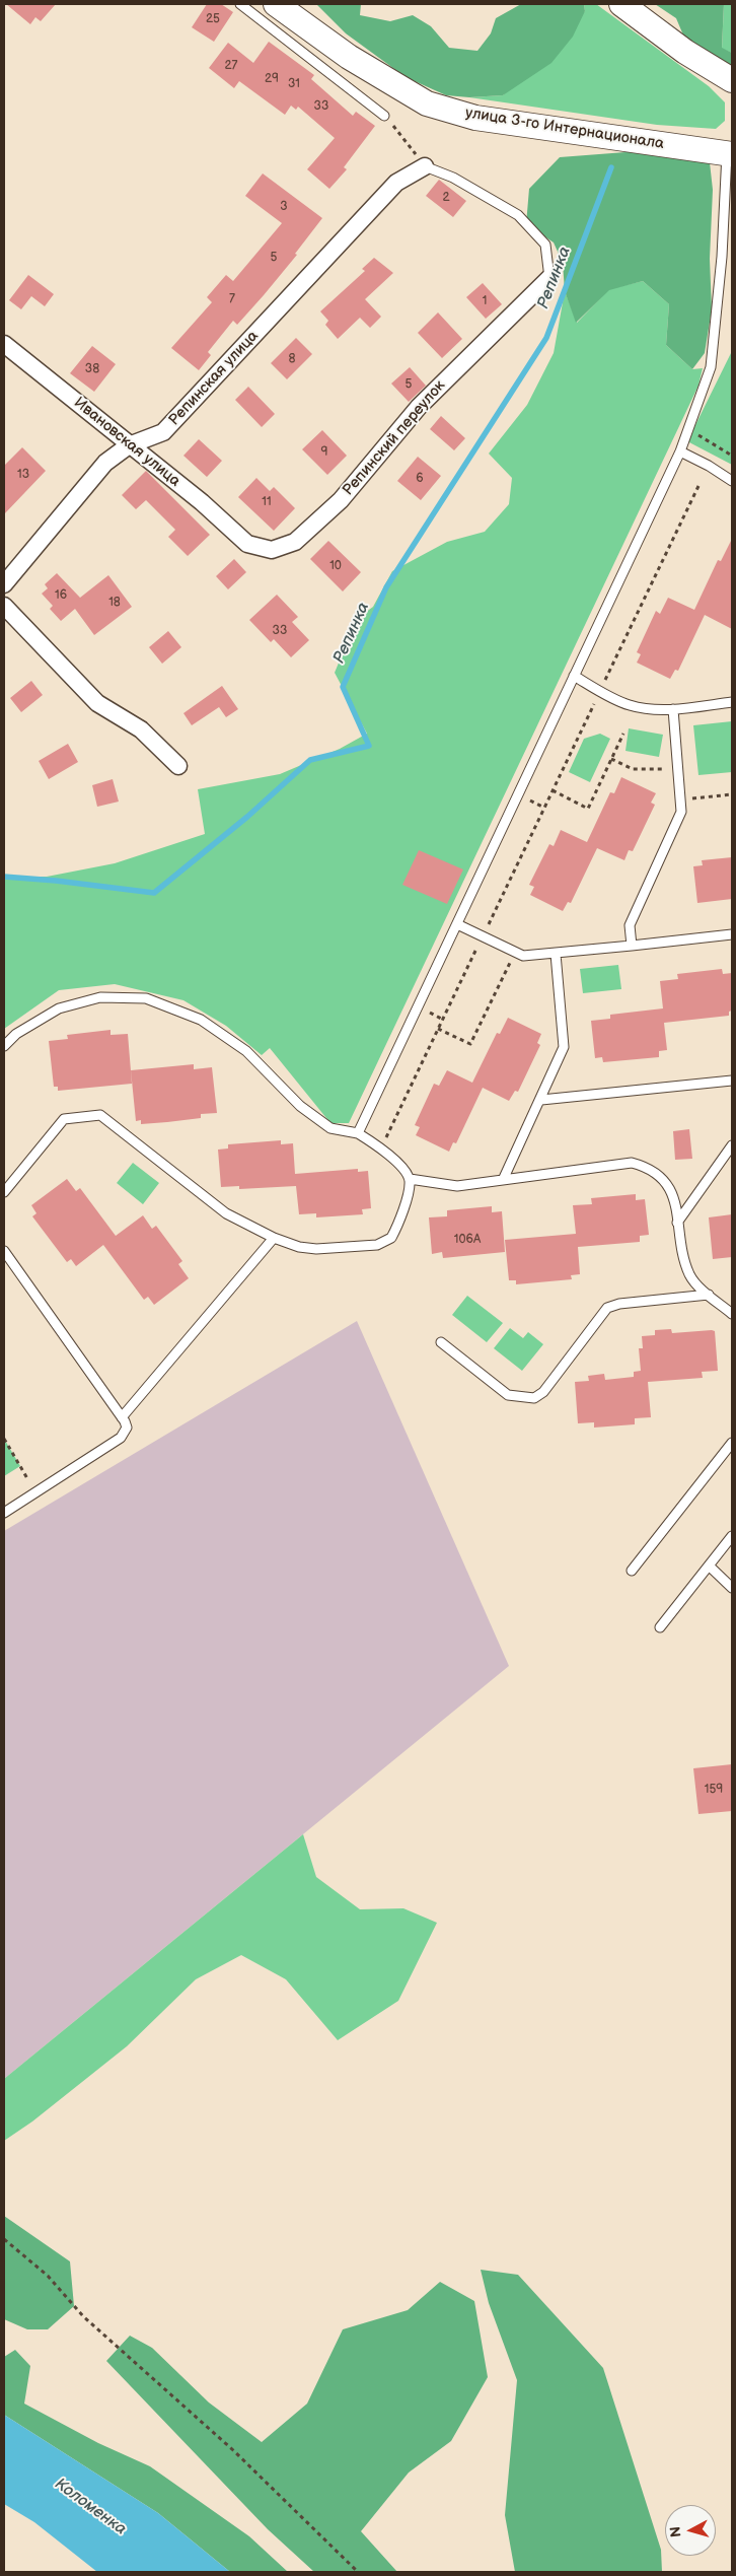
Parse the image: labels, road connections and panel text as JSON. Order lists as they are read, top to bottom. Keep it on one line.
{"streets":{"main road":["улица 3-го Интернационала"],"street":["Репинская улица","Репинский переулок","Ивановская улица"]},"crossings":[["Репинская улица","Ивановская улица"],["Репинский переулок","Ивановская улица"]],"water":["Репинка","Коломенка"],"house_numbers":["25","27","29","31","33","2","3","5","7","1","8","38","5","9","13","6","11","10","16","18","33","106А","159"],"north":"left"}
